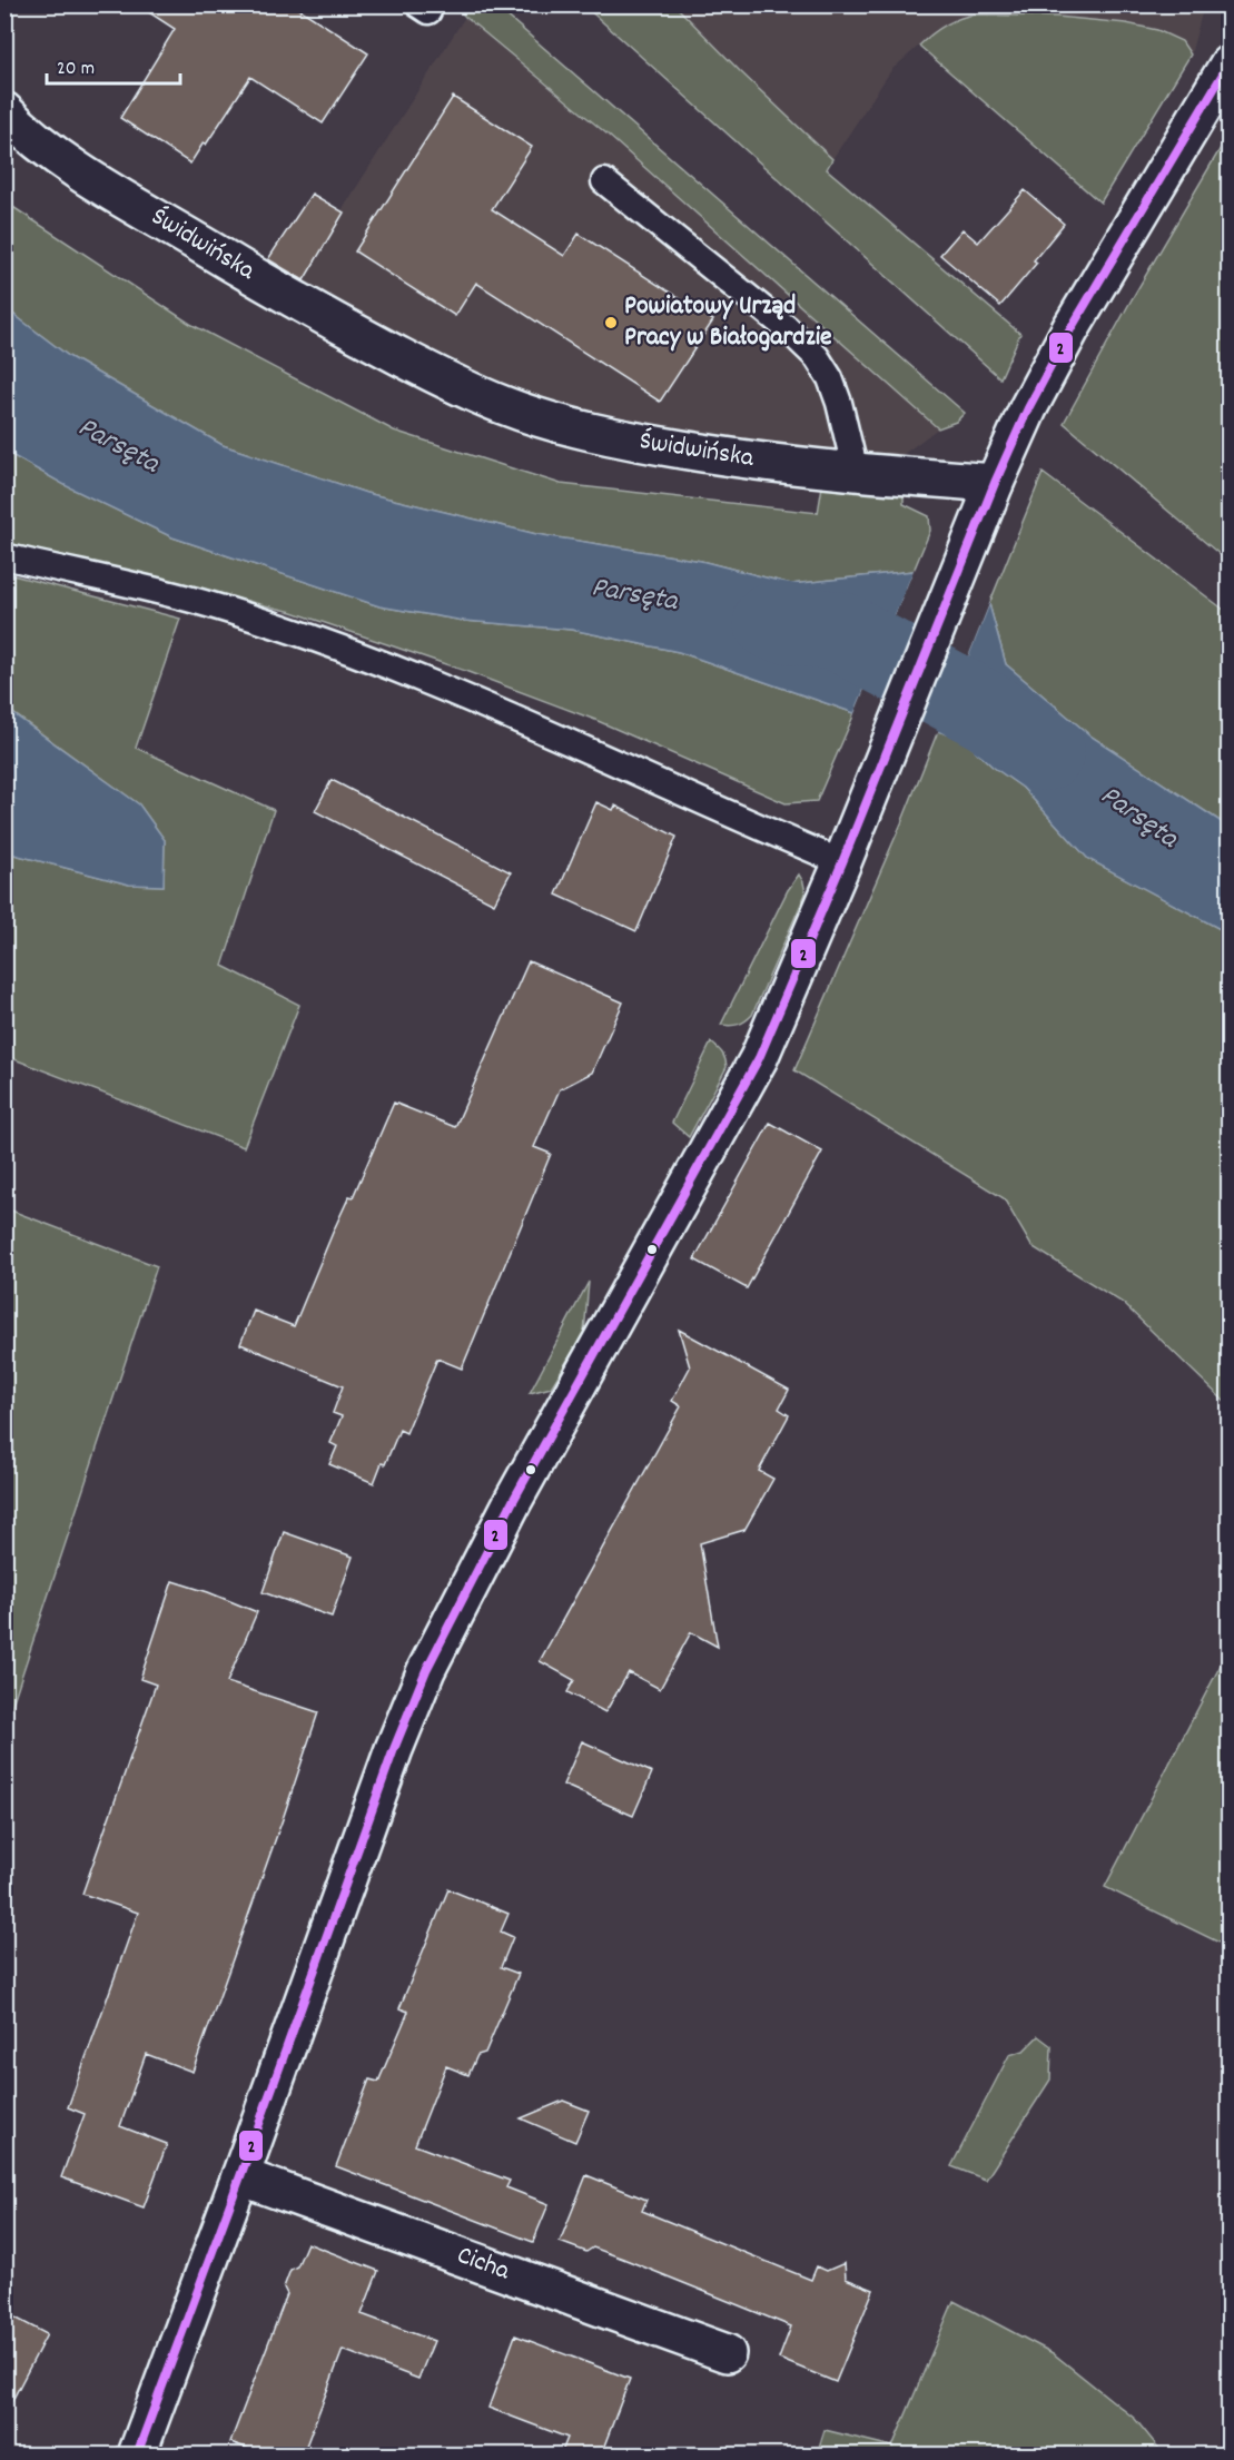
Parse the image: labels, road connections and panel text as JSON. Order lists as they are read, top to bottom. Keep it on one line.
{"streets":{"street":["Świdwińska","Cicha"]},"water":["Parsęta"],"places":["Powiatowy Urząd Pracy w Białogardzie"],"lines":["transit line 2"],"scale_bar":"20 m"}
